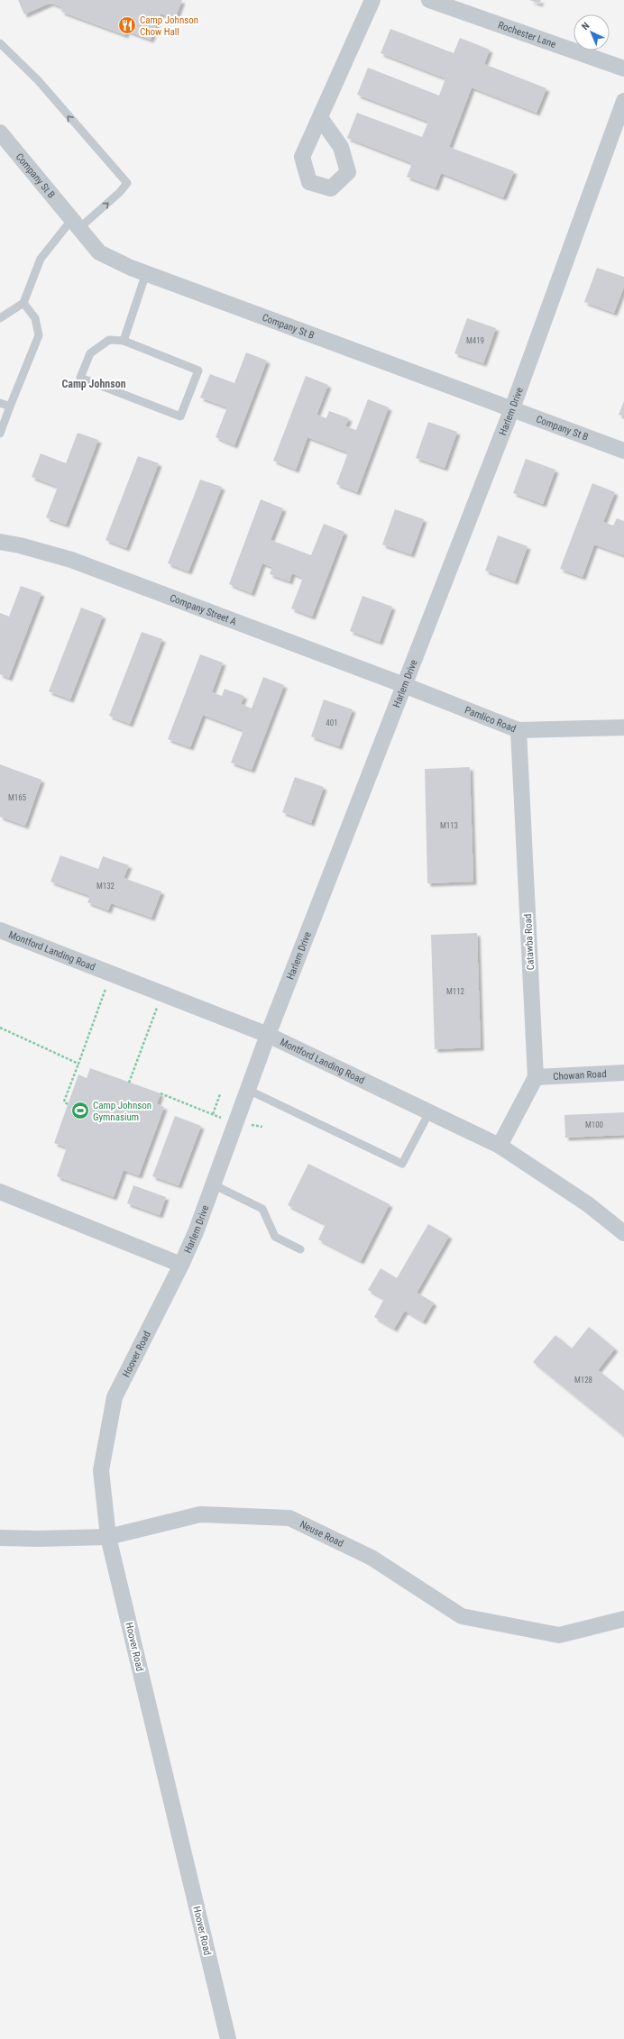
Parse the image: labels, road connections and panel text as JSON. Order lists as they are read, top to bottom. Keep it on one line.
{"streets":{"street":["Rochester Lane","Company St B","Harlem Drive","Company Street A","Pamlico Road","Catawba Road","Montford Landing Road","Chowan Road","Hoover Road","Neuse Road"]},"crossings":[["Company St B","Harlem Drive"],["Harlem Drive","Company Street A"],["Harlem Drive","Pamlico Road"],["Harlem Drive","Montford Landing Road"],["Harlem Drive","Hoover Road"],["Company Street A","Pamlico Road"],["Pamlico Road","Catawba Road"],["Catawba Road","Chowan Road"],["Hoover Road","Neuse Road"]],"districts":["Camp Johnson"],"places":{"restaurant":["Camp Johnson Chow Hall"],"sports":["Camp Johnson Gymnasium"]},"house_numbers":["M419","401","M165","M113","M132","M112","M100","M128"],"north":"top left"}
